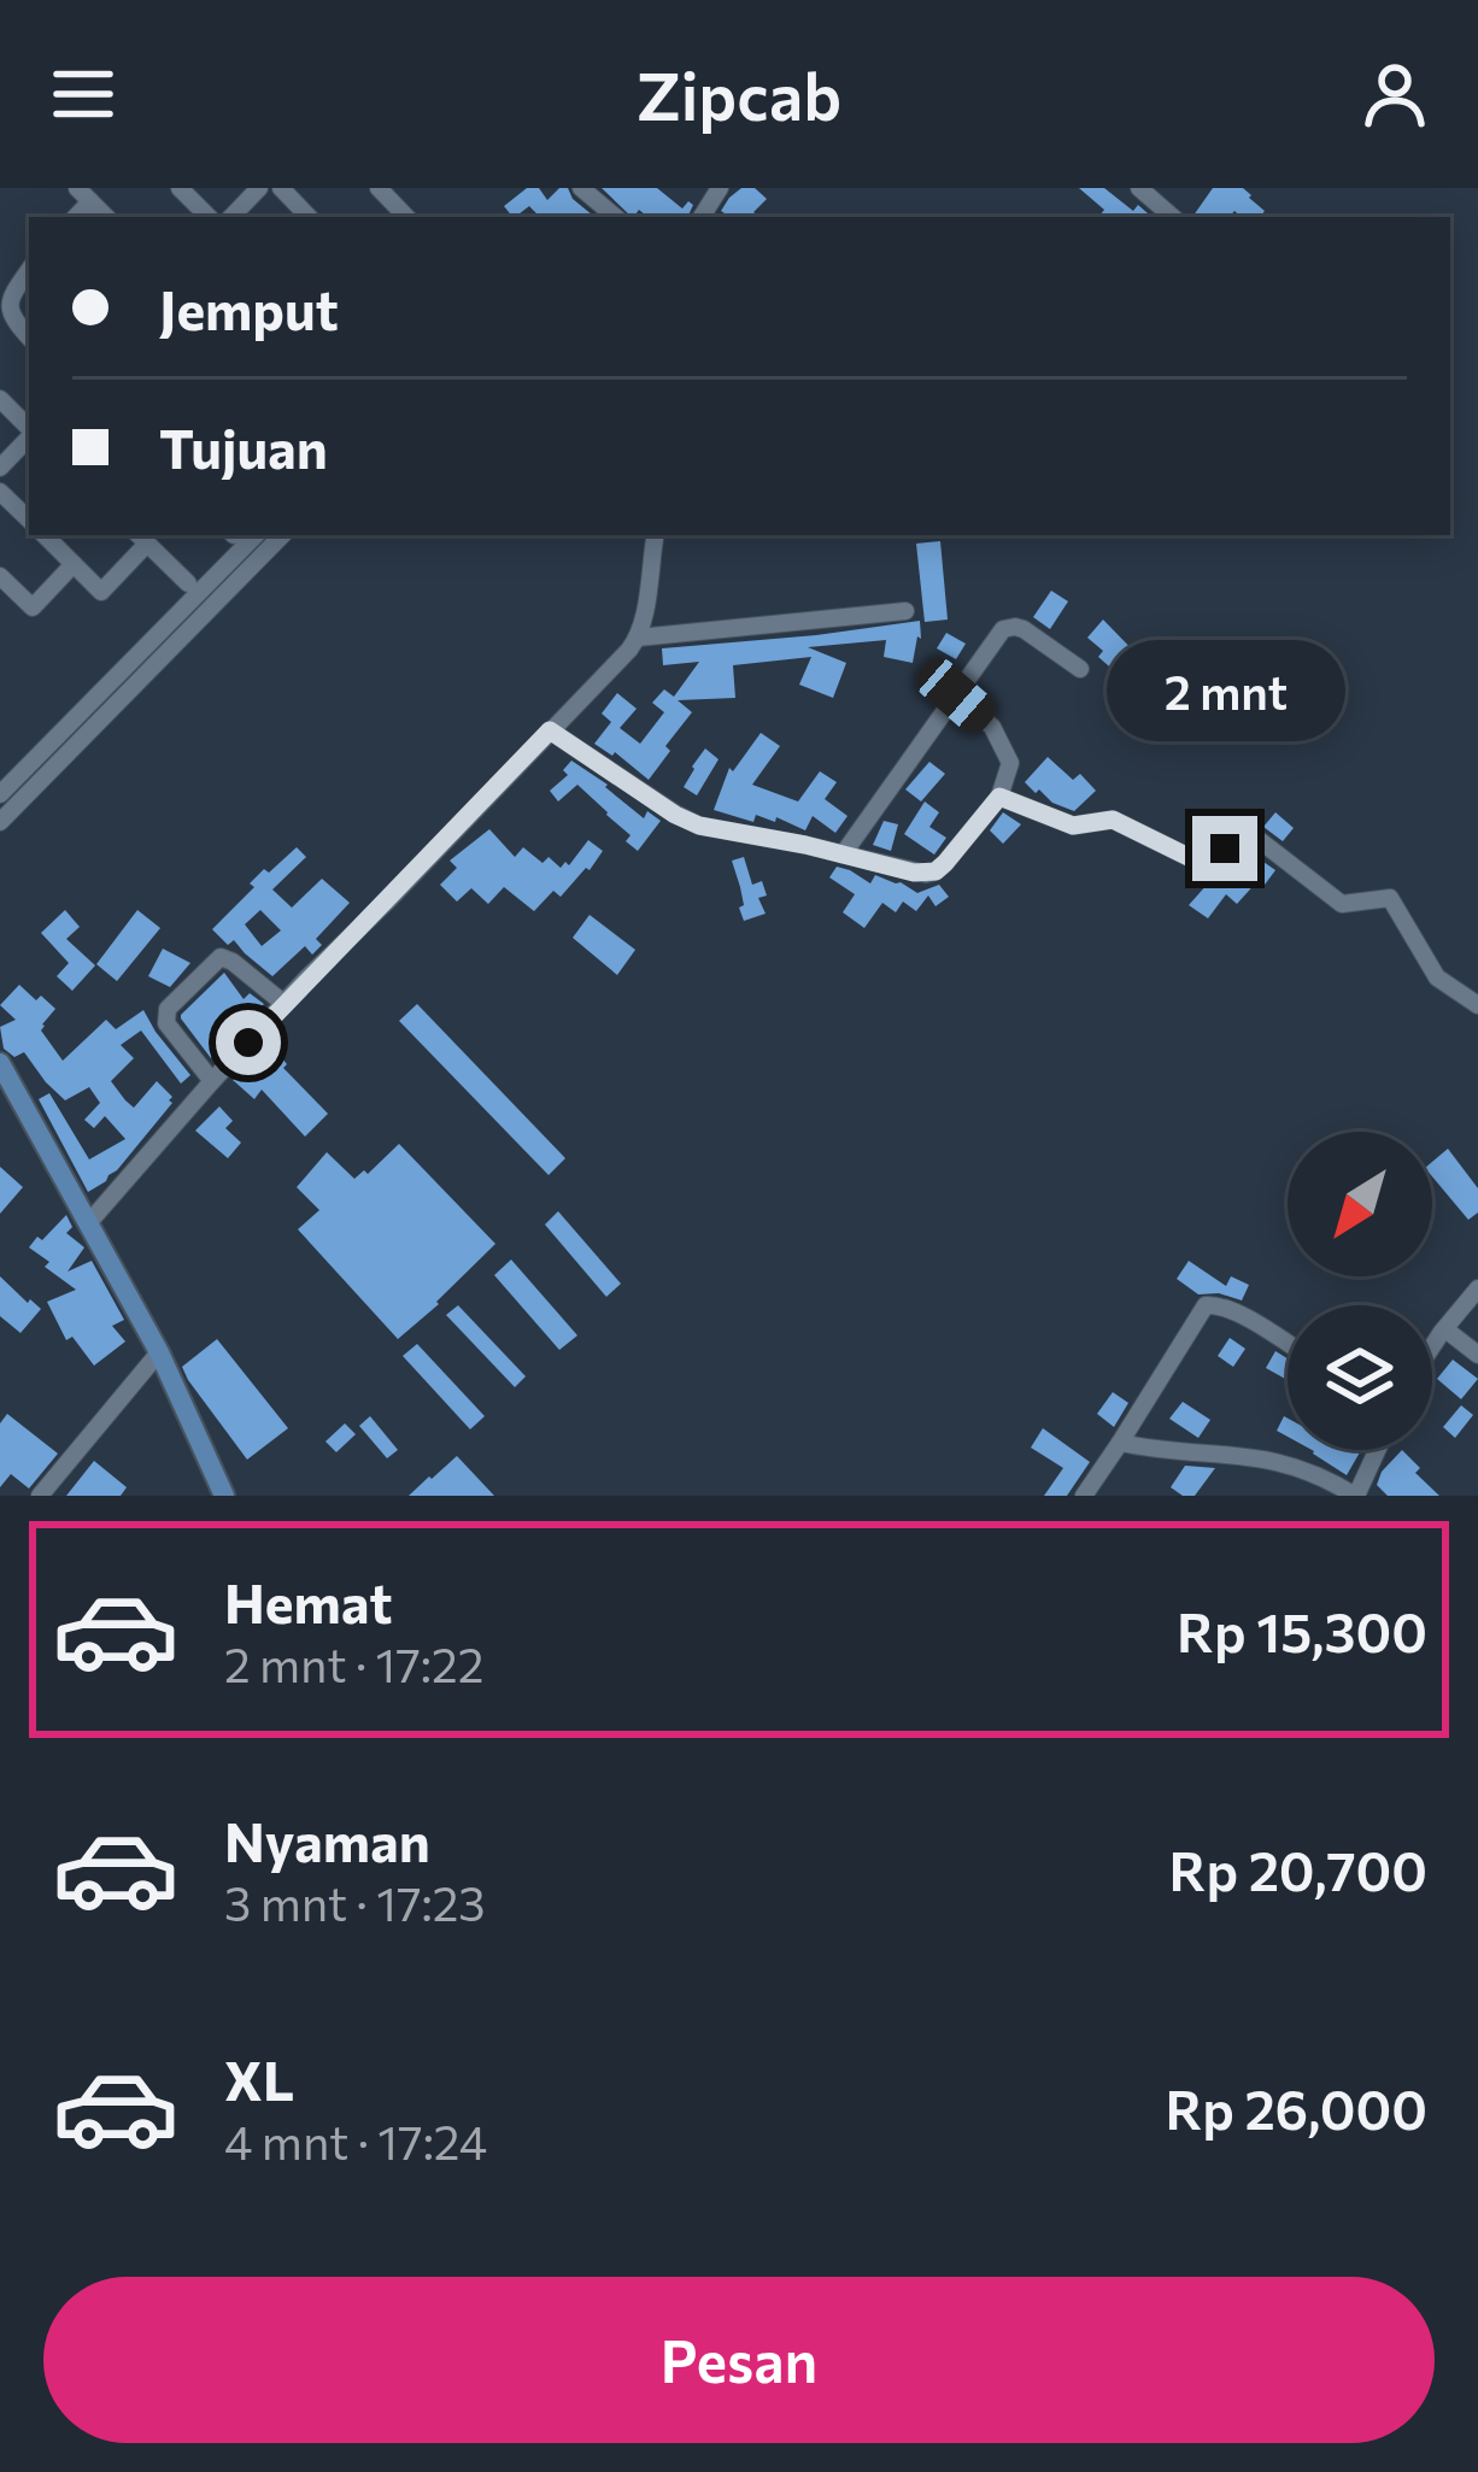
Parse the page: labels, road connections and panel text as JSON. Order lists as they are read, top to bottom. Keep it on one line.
{"north":"bottom left","page":{"header":"Zipcab","banner":["Jemput","Tujuan"],"bubble":"2 mnt","list":[{"name":"Hemat","note":"2 mnt · 17:22","value":"Rp 15,300"},{"name":"Nyaman","note":"3 mnt · 17:23","value":"Rp 20,700"},{"name":"XL","note":"4 mnt · 17:24","value":"Rp 26,000"}],"buttons":"Pesan"}}
